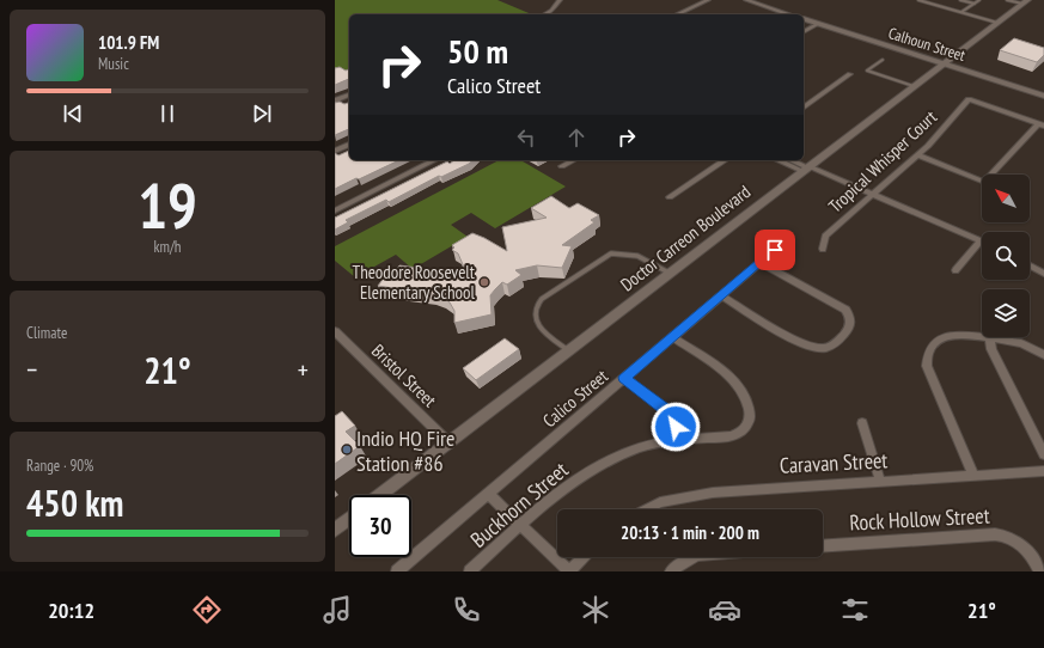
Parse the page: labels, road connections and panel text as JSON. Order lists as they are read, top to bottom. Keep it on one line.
{"streets":{"main road":["Doctor Carreon Boulevard"],"street":["Calhoun Street","Tropical Whisper Court","Bristol Street","Calico Street","Caravan Street","Buckhorn Street","Rock Hollow Street"]},"crossings":[["Calhoun Street","Doctor Carreon Boulevard"],["Doctor Carreon Boulevard","Bristol Street"],["Calico Street","Buckhorn Street"]],"places":["Theodore Roosevelt Elementary School","Indio HQ Fire Station #86"],"north":"top left","page":{"turn":["50 m","Calico Street"],"song":["101.9 FM","Music"],"tile":[["19","km/h"],"Climate",["Range · 90%","450 km"]],"heat":["−","21°","+"],"limit":"30","trip":"20:13 · 1 min · 200 m","tabs":["20:12","21°"]}}
